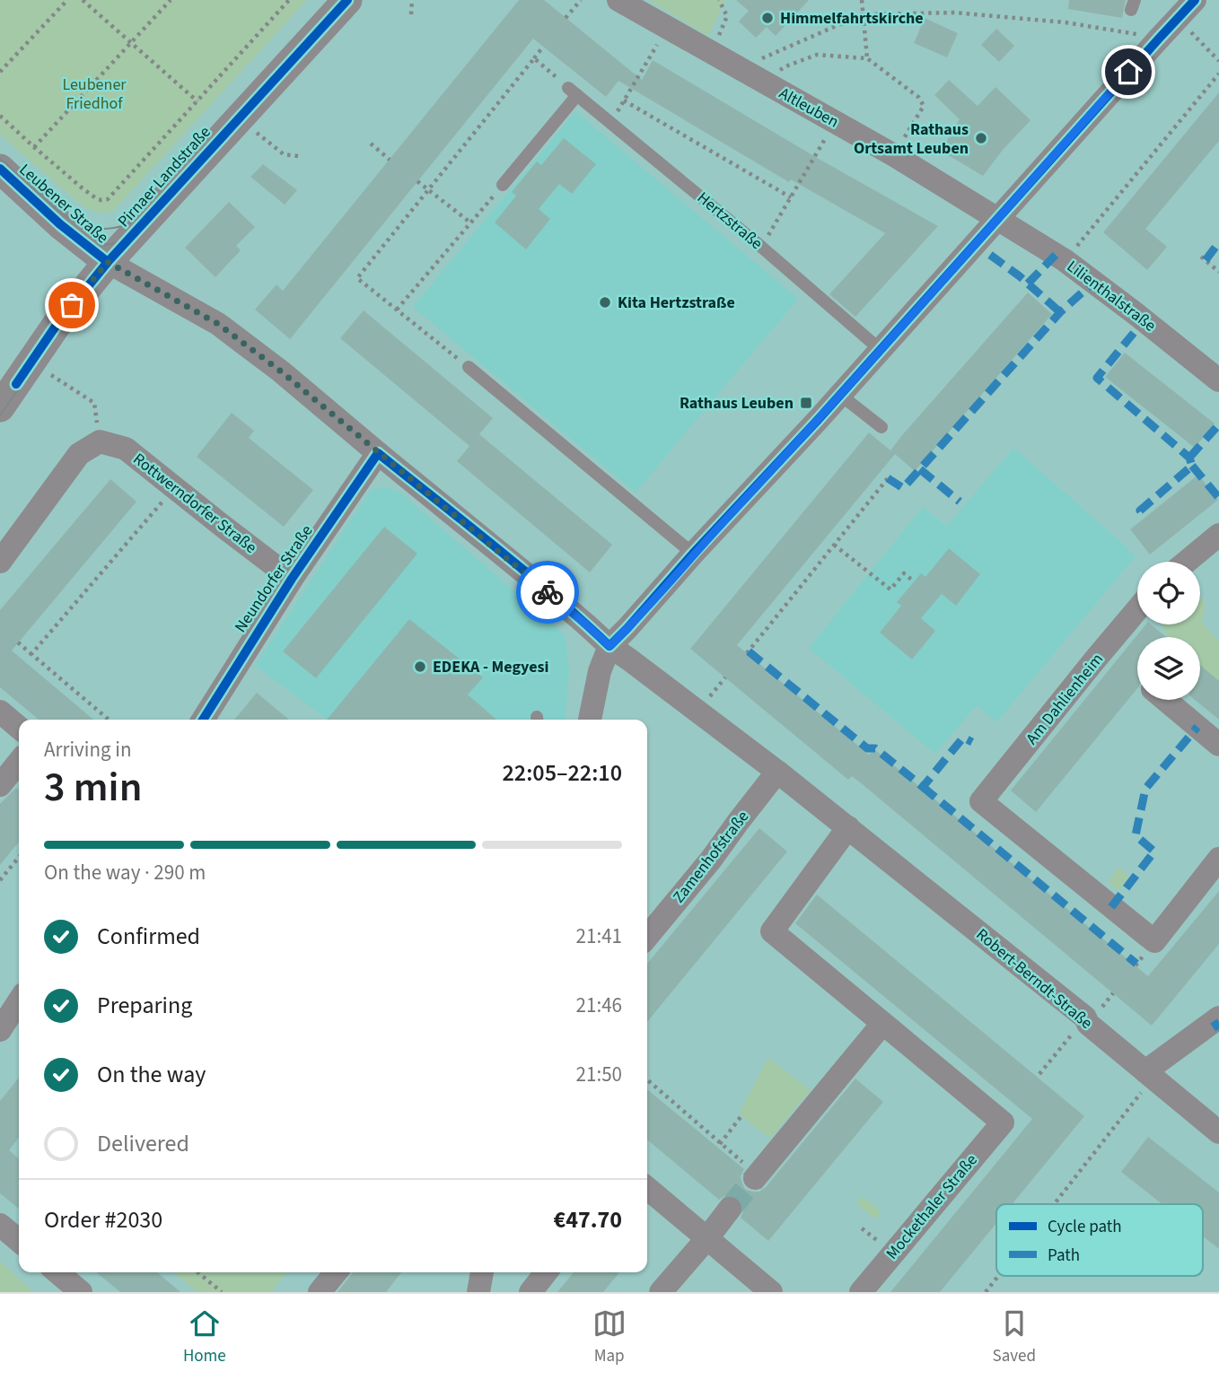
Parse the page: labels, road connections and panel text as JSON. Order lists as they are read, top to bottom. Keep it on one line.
{"streets":{"street":["Altleuben","Pirnaer Landstraße","Leubener Straße","Lilienthalstraße","Rottwerndorfer Straße","Neundorfer Straße","Am Dahlienheim","Zamenhofstraße","Robert-Berndt-Straße","Mockethaler Straße"],"lane":["Hertzstraße"]},"crossings":[["Altleuben","Lilienthalstraße"],["Pirnaer Landstraße","Leubener Straße"],["Rottwerndorfer Straße","Neundorfer Straße"],["Zamenhofstraße","Robert-Berndt-Straße"]],"parks":["Leubener Friedhof"],"places":{"other":["Himmelfahrtskirche","Rathaus Ortsamt Leuben","Kita Hertzstraße","EDEKA - Megyesi"],"transit":["Rathaus Leuben"]},"legend":["Cycle path","Path"],"page":{"heading":["3 min","Arriving in","22:05–22:10"],"panel":["Order #2030","€47.70"],"bar":"On the way · 290 m","list":[["Confirmed","21:41"],["Preparing","21:46"],["On the way","21:50"],"Delivered"],"tabs":["Home","Map","Saved"]}}
